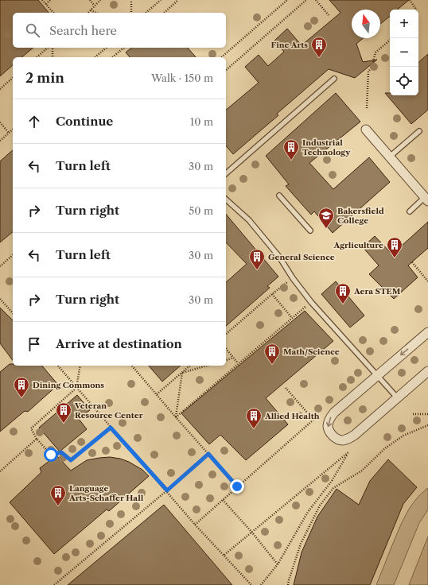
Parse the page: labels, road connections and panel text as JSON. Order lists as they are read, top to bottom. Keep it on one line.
{"places":{"building":["Fine Arts","Industrial Technology","Agrliculture","General Science","Aera STEM","Math/Science","Dining Commons","Veteran Resource Center","Allied Health","Language Arts-Schaffer Hall"],"school or university":["Bakersfield College"]},"north":"top","page":{"map_buttons":["+","−"],"search":"Search here","heading":["2 min","Walk · 150 m"],"list":[["Continue","10 m"],["Turn left","30 m"],["Turn right","50 m"],["Turn left","30 m"],["Turn right","30 m"],"Arrive at destination"]}}
